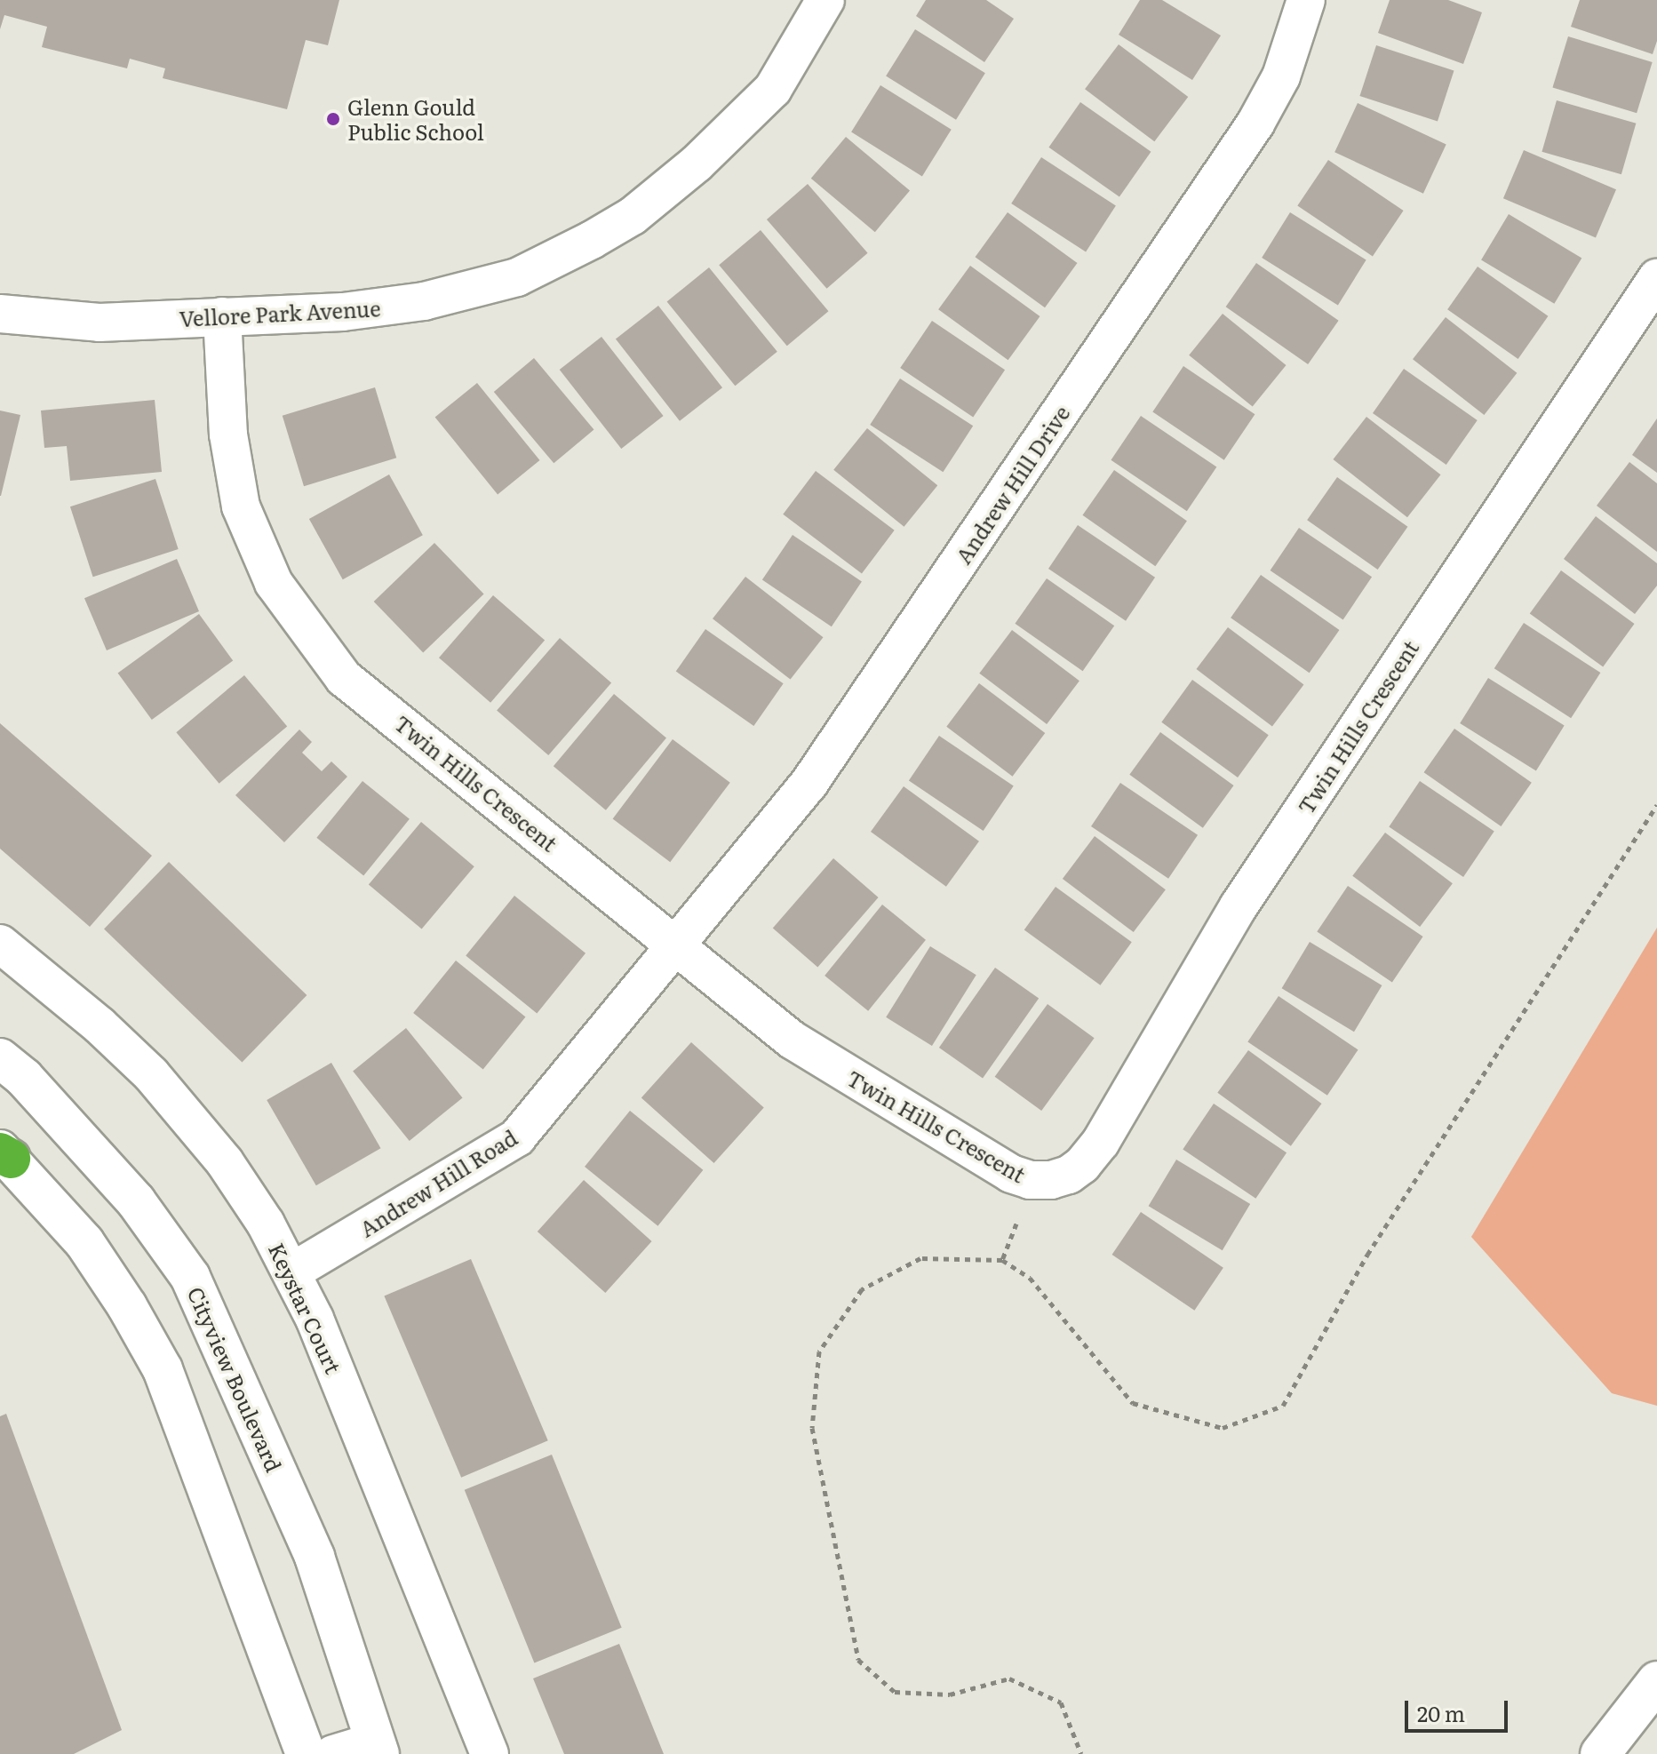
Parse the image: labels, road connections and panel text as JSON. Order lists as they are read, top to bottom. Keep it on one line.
{"streets":{"main road":["Cityview Boulevard"],"street":["Vellore Park Avenue","Andrew Hill Drive","Twin Hills Crescent","Andrew Hill Road","Keystar Court"]},"crossings":[["Vellore Park Avenue","Twin Hills Crescent"],["Andrew Hill Drive","Twin Hills Crescent"],["Andrew Hill Drive","Andrew Hill Road"],["Twin Hills Crescent","Andrew Hill Road"],["Andrew Hill Road","Keystar Court"]],"places":["Glenn Gould Public School"],"scale_bar":"20 m"}
